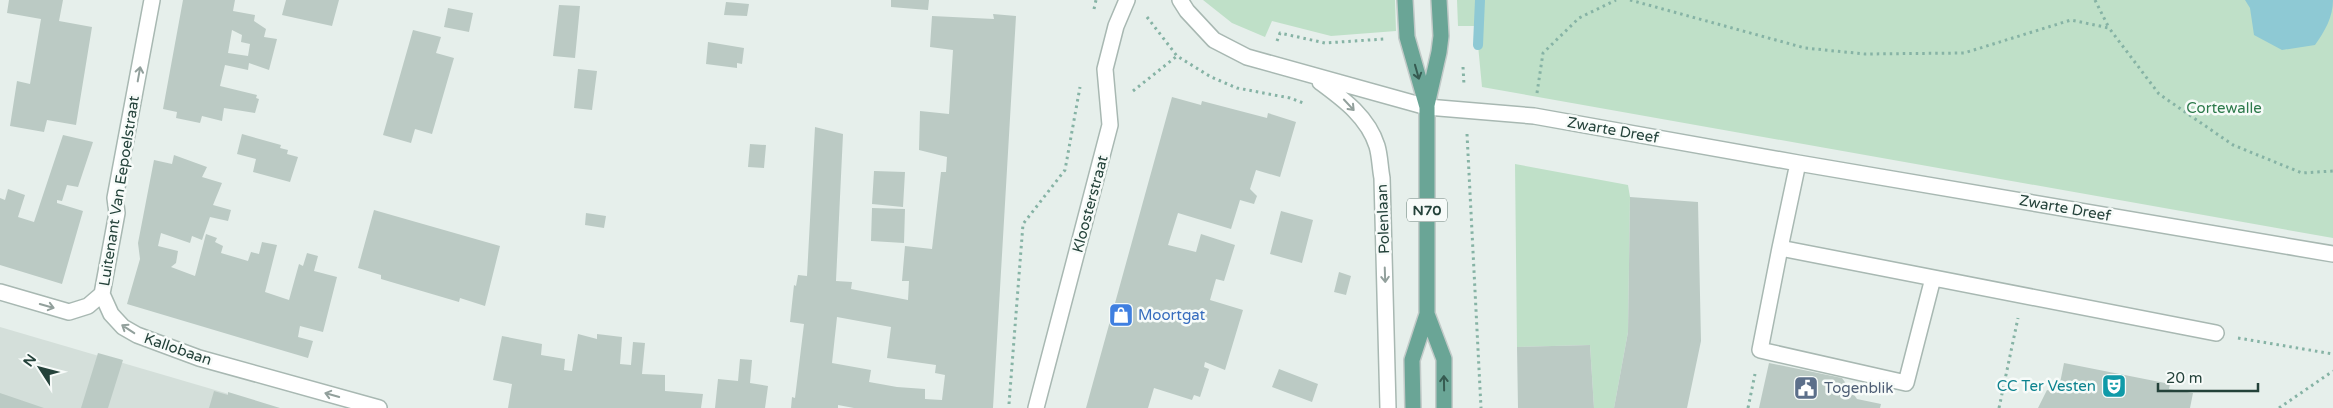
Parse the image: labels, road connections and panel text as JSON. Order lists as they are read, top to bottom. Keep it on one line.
{"streets":{"main road":["N70"],"street":["Zwarte Dreef","Luitenant Van Eepoelstraat","Kloosterstraat","Polenlaan","Kallobaan"]},"crossings":[["Zwarte Dreef","N70"],["Zwarte Dreef","Polenlaan"],["Luitenant Van Eepoelstraat","Kallobaan"]],"one_way":["Luitenant Van Eepoelstraat","Polenlaan","Kallobaan"],"parks":["Cortewalle"],"places":{"shop":["Moortgat"],"theatre":["CC Ter Vesten"],"public building":["Togenblik"]},"scale_bar":"20 m","north":"top left"}
